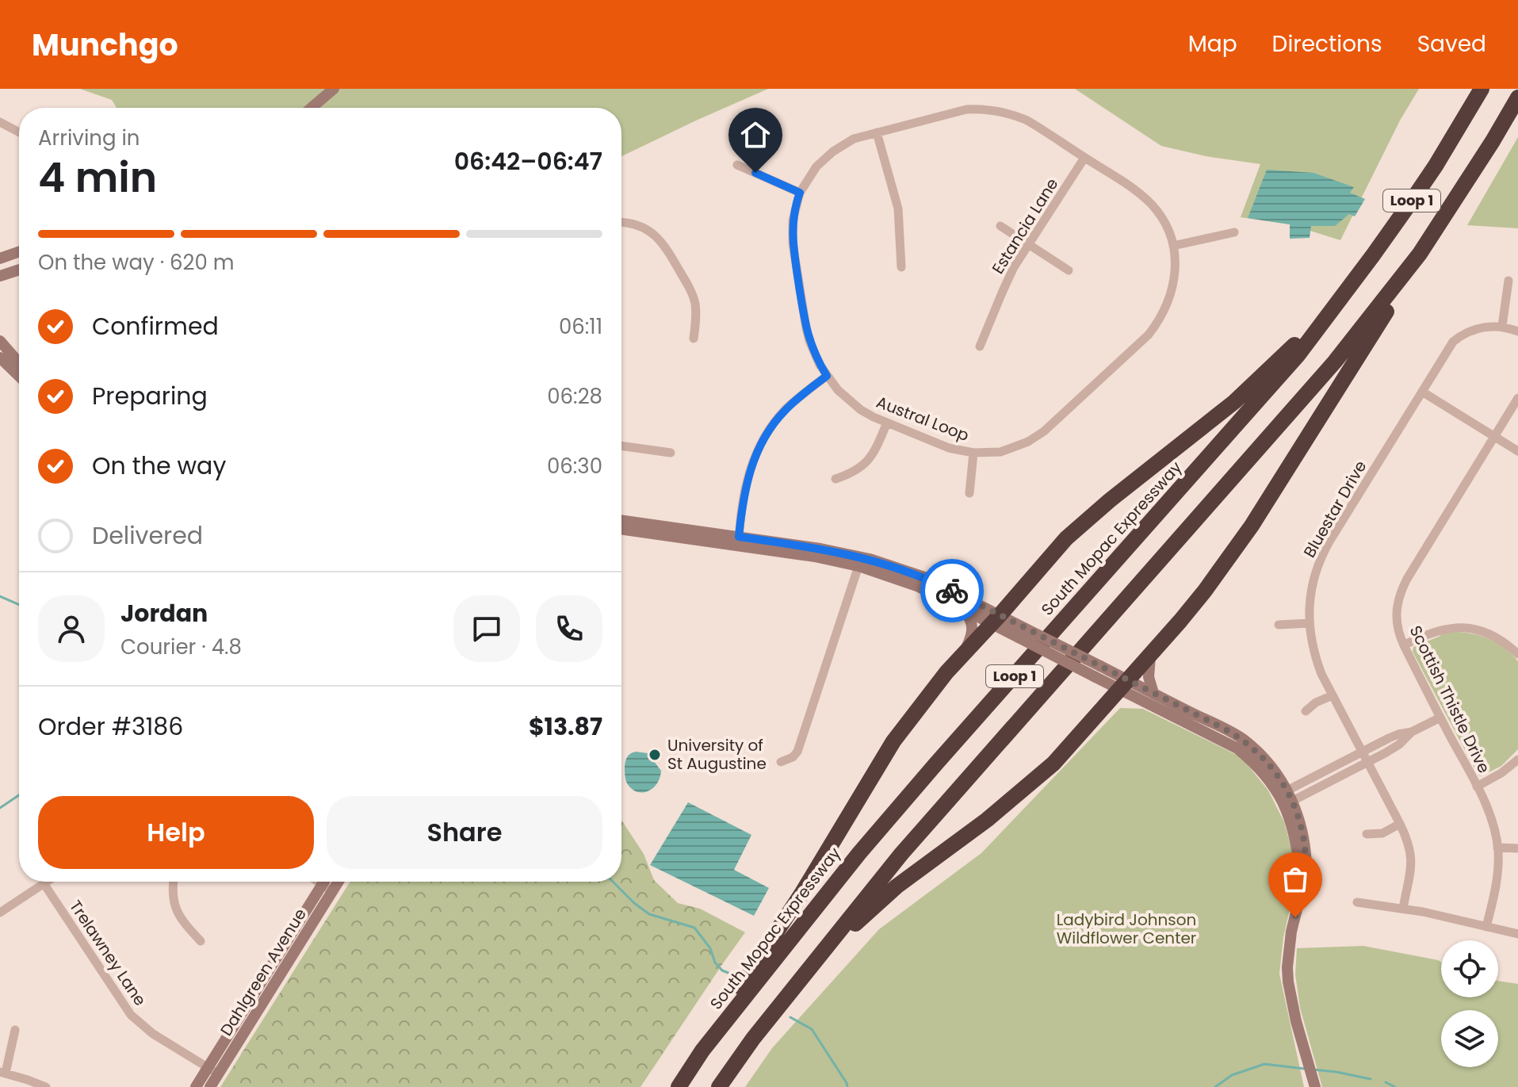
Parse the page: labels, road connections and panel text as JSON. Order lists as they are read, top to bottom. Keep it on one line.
{"streets":{"highway":["Loop 1","South Mopac Expressway"],"street":["Estancia Lane","Austral Loop","Bluestar Drive","Scottish Thistle Drive","Trelawney Lane","Dahlgreen Avenue"]},"crossings":[["Estancia Lane","Austral Loop"],["Trelawney Lane","Dahlgreen Avenue"]],"parks":["Ladybird Johnson Wildflower Center"],"places":["University of St Augustine"],"page":{"header":"Munchgo","nav":["Map","Directions","Saved"],"heading":["4 min","Arriving in","06:42–06:47"],"panel":["Jordan","Courier · 4.8","Order #3186","$13.87"],"bar":"On the way · 620 m","list":[["Confirmed","06:11"],["Preparing","06:28"],["On the way","06:30"],"Delivered"],"buttons":["Help","Share"]}}
